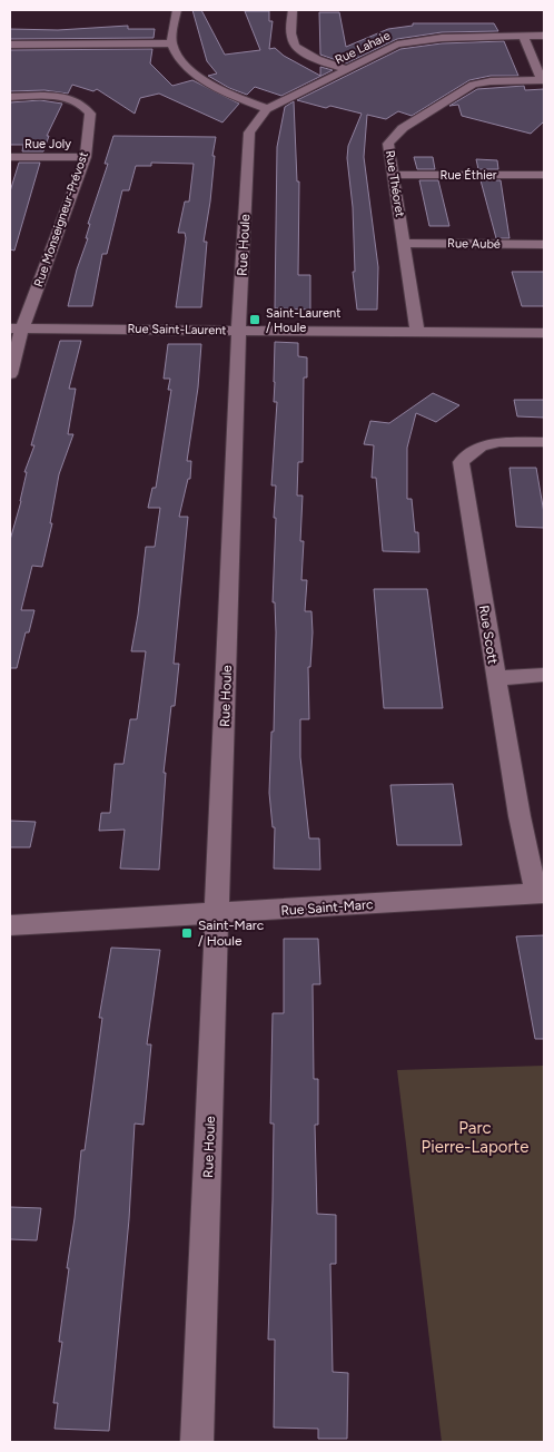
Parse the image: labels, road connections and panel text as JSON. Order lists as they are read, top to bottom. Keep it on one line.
{"streets":{"street":["Rue Lahaie","Rue Joly","Rue Éthier","Rue Théoret","Rue Monseigneur-Prévost","Rue Aubé","Rue Houle","Rue Saint-Laurent","Rue Scott","Rue Saint-Marc"]},"crossings":[["Rue Lahaie","Rue Houle"],["Rue Joly","Rue Monseigneur-Prévost"],["Rue Éthier","Rue Théoret"],["Rue Théoret","Rue Aubé"],["Rue Théoret","Rue Saint-Laurent"],["Rue Monseigneur-Prévost","Rue Saint-Laurent"],["Rue Houle","Rue Saint-Laurent"],["Rue Houle","Rue Saint-Marc"],["Rue Scott","Rue Saint-Marc"]],"parks":["Parc Pierre-Laporte"],"places":{"transit":["Saint-Laurent / Houle","Saint-Marc / Houle"]}}
